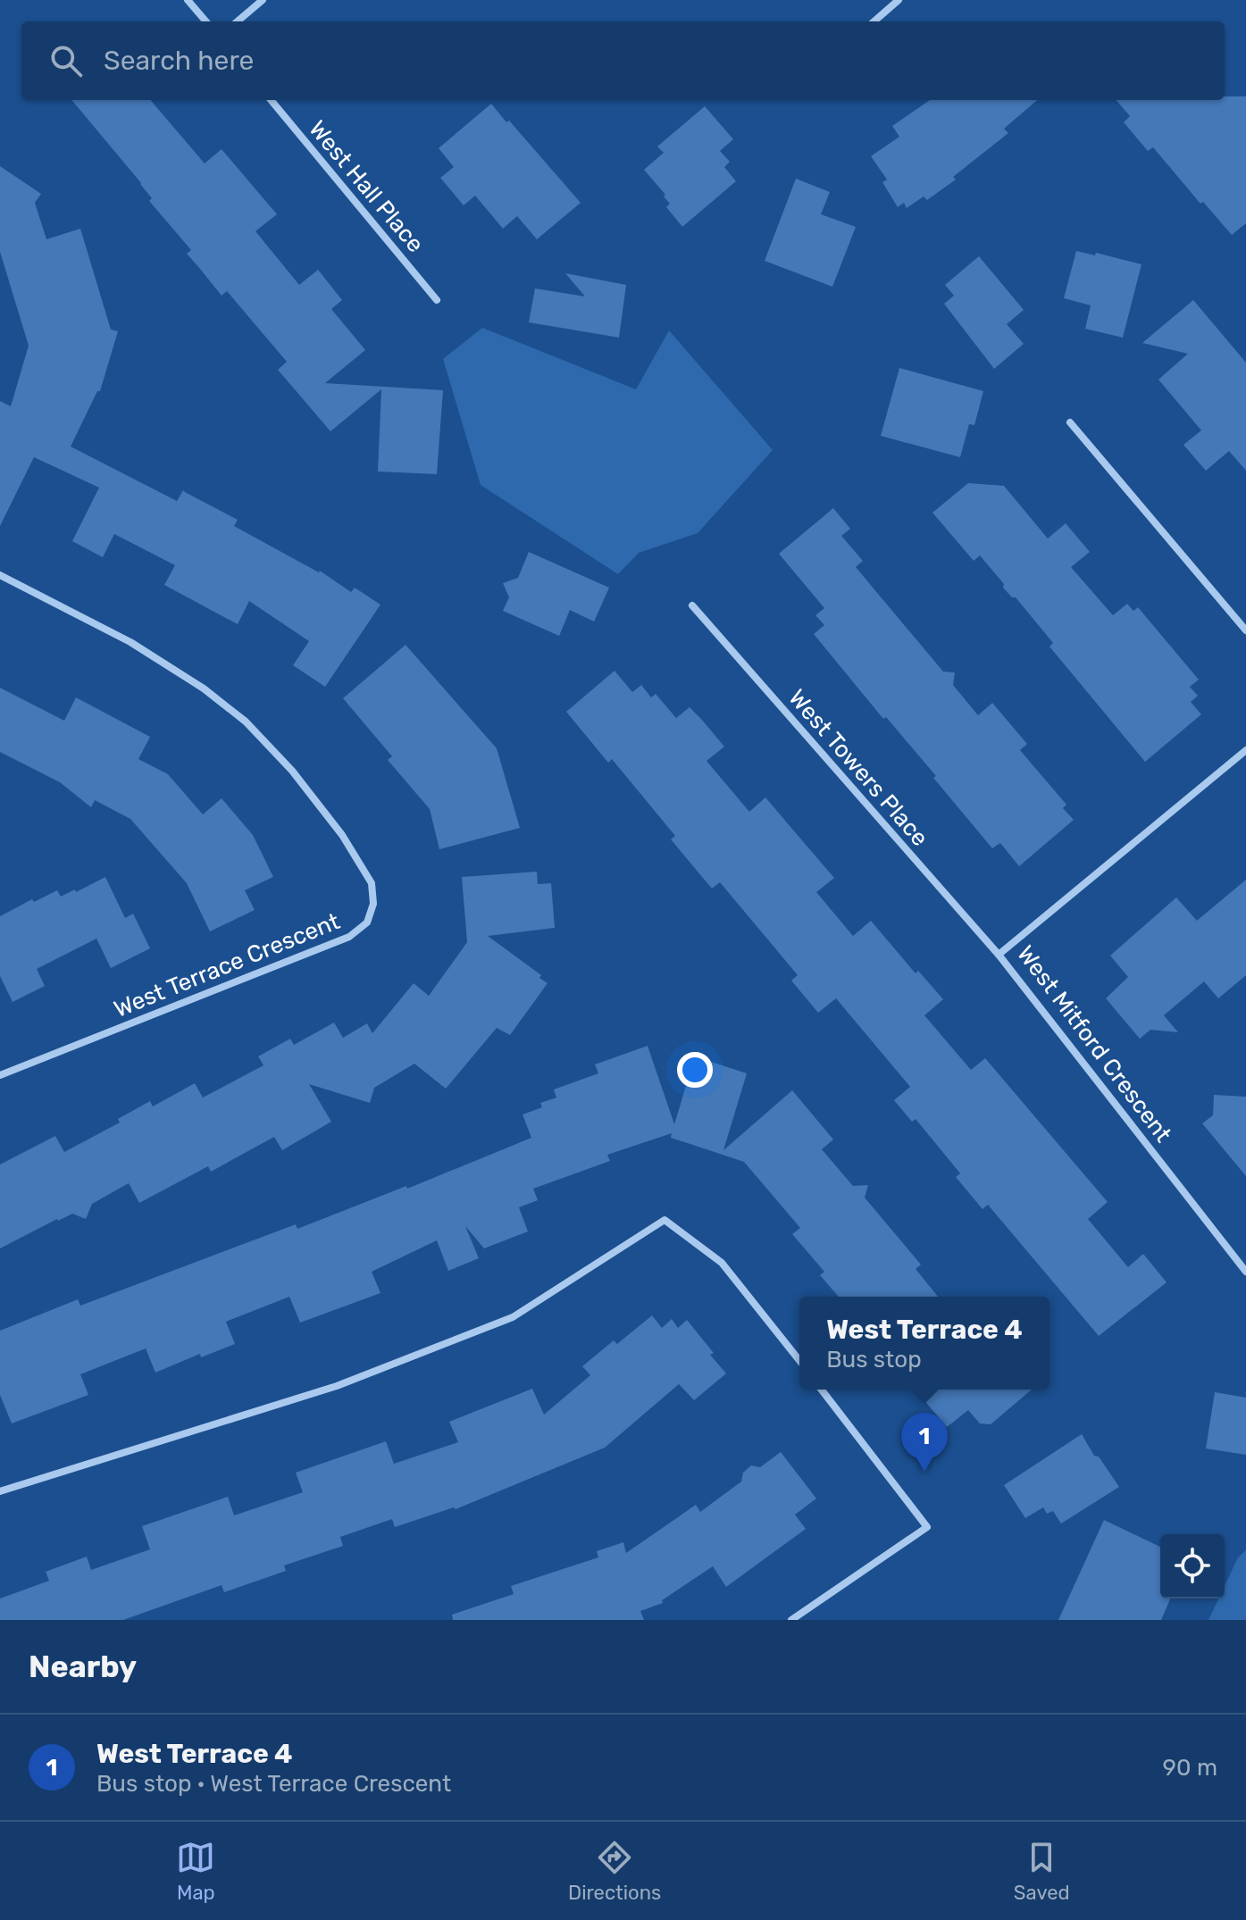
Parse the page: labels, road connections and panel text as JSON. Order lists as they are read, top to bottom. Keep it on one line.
{"streets":{"street":["West Hall Place","West Towers Place","West Terrace Crescent","West Mitford Crescent"]},"crossings":[["West Towers Place","West Mitford Crescent"]],"page":{"search":"Search here","popup":["West Terrace 4","Bus stop"],"pins":"1","heading":"Nearby","list":[{"mark":"1","name":"West Terrace 4","note":"Bus stop · West Terrace Crescent","value":"90 m"}],"nav":["Map","Directions","Saved"]}}
